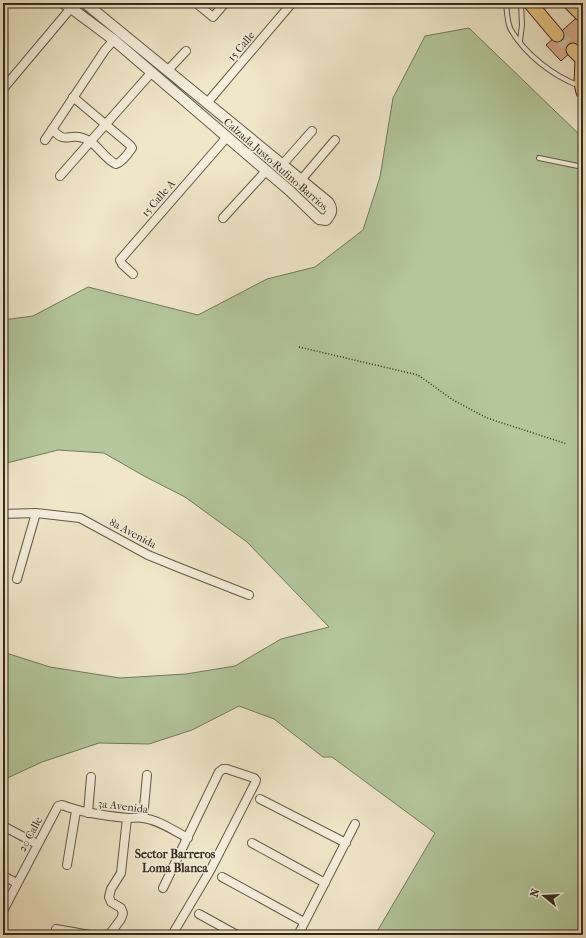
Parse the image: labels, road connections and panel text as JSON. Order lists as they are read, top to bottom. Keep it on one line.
{"streets":{"street":["15 Calle","Calzada Justo Rufino Barrios","15 Calle A","8a Avenida","3a Avenida","20 Calle"]},"crossings":[["15 Calle","Calzada Justo Rufino Barrios"],["Calzada Justo Rufino Barrios","15 Calle A"],["3a Avenida","20 Calle"]],"districts":["Sector Barreros Loma Blanca"],"north":"left"}
